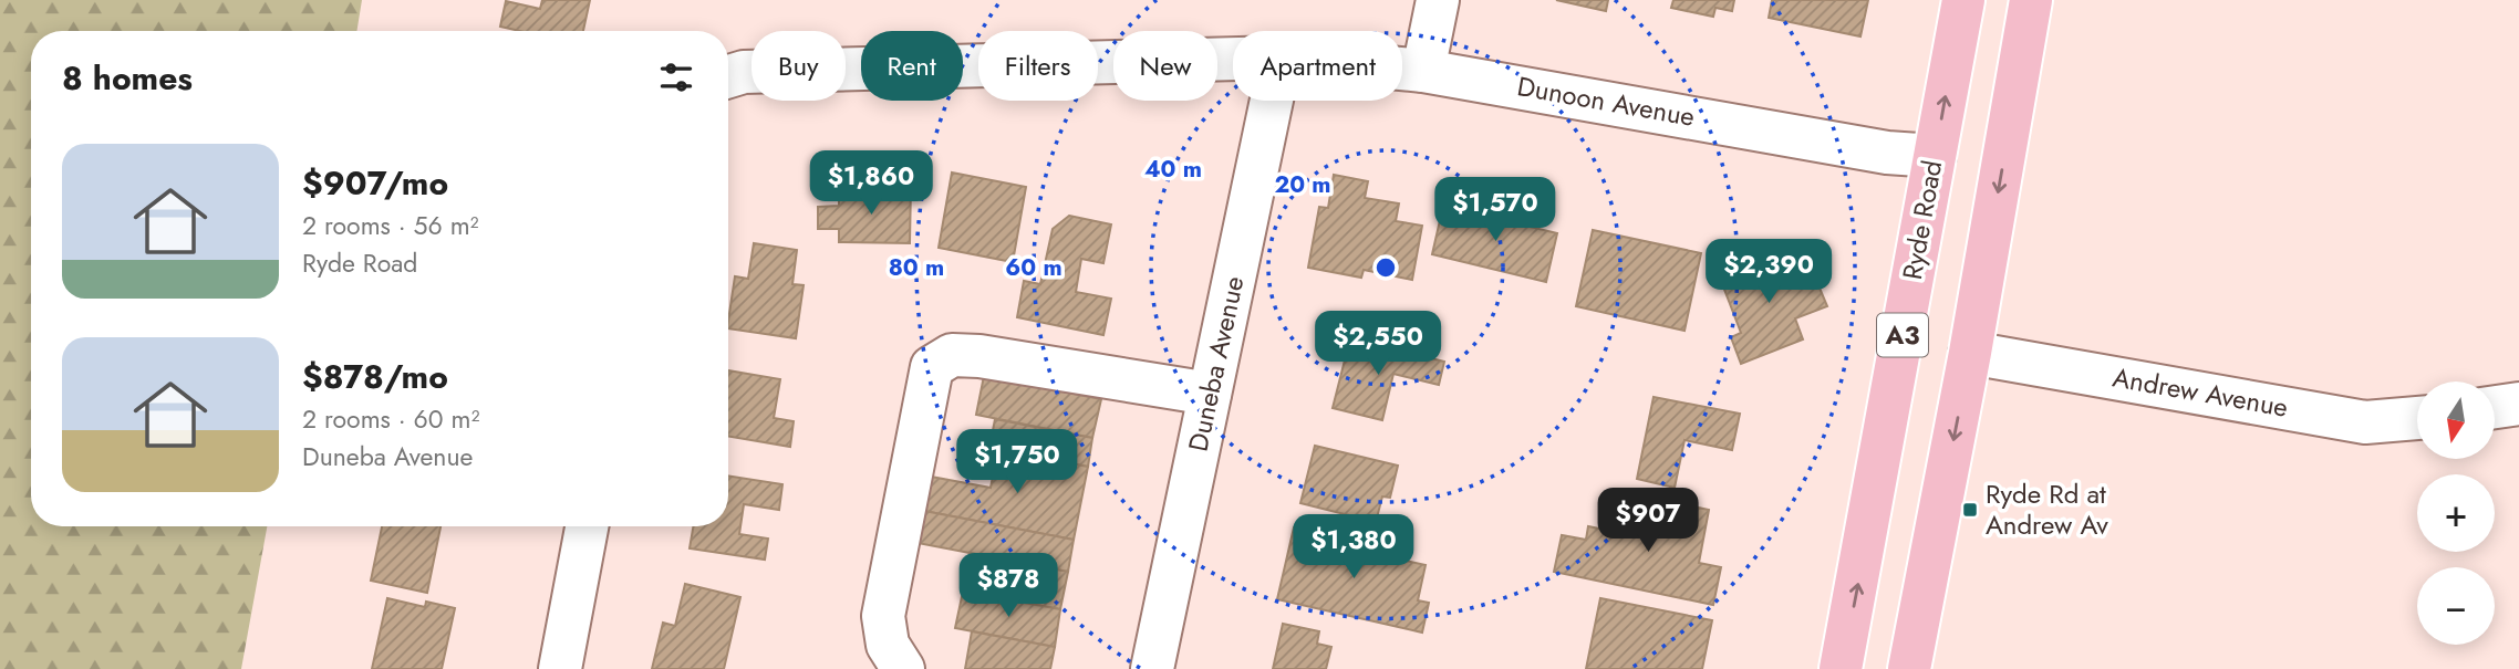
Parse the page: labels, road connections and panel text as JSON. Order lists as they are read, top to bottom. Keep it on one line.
{"streets":{"highway":["Ryde Road","A3"],"street":["Dunoon Avenue","Duneba Avenue","Andrew Avenue"]},"crossings":[["Dunoon Avenue","Ryde Road"],["A3","Andrew Avenue"]],"places":{"transit":["Ryde Rd at Andrew Av"]},"north":"bottom","page":{"chip":["Buy","Rent","Filters","New","Apartment"],"heading":"8 homes","list":[{"name":"$907/mo","note":"2 rooms · 56 m² · Ryde Road"},{"name":"$878/mo","note":"2 rooms · 60 m² · Duneba Avenue"}],"price":["$1,860","$1,570","$2,390","$2,550","$1,750","$907","$1,380","$878"],"map_buttons":["+","−"]},"rings":["40 m","20 m","80 m","60 m"]}
